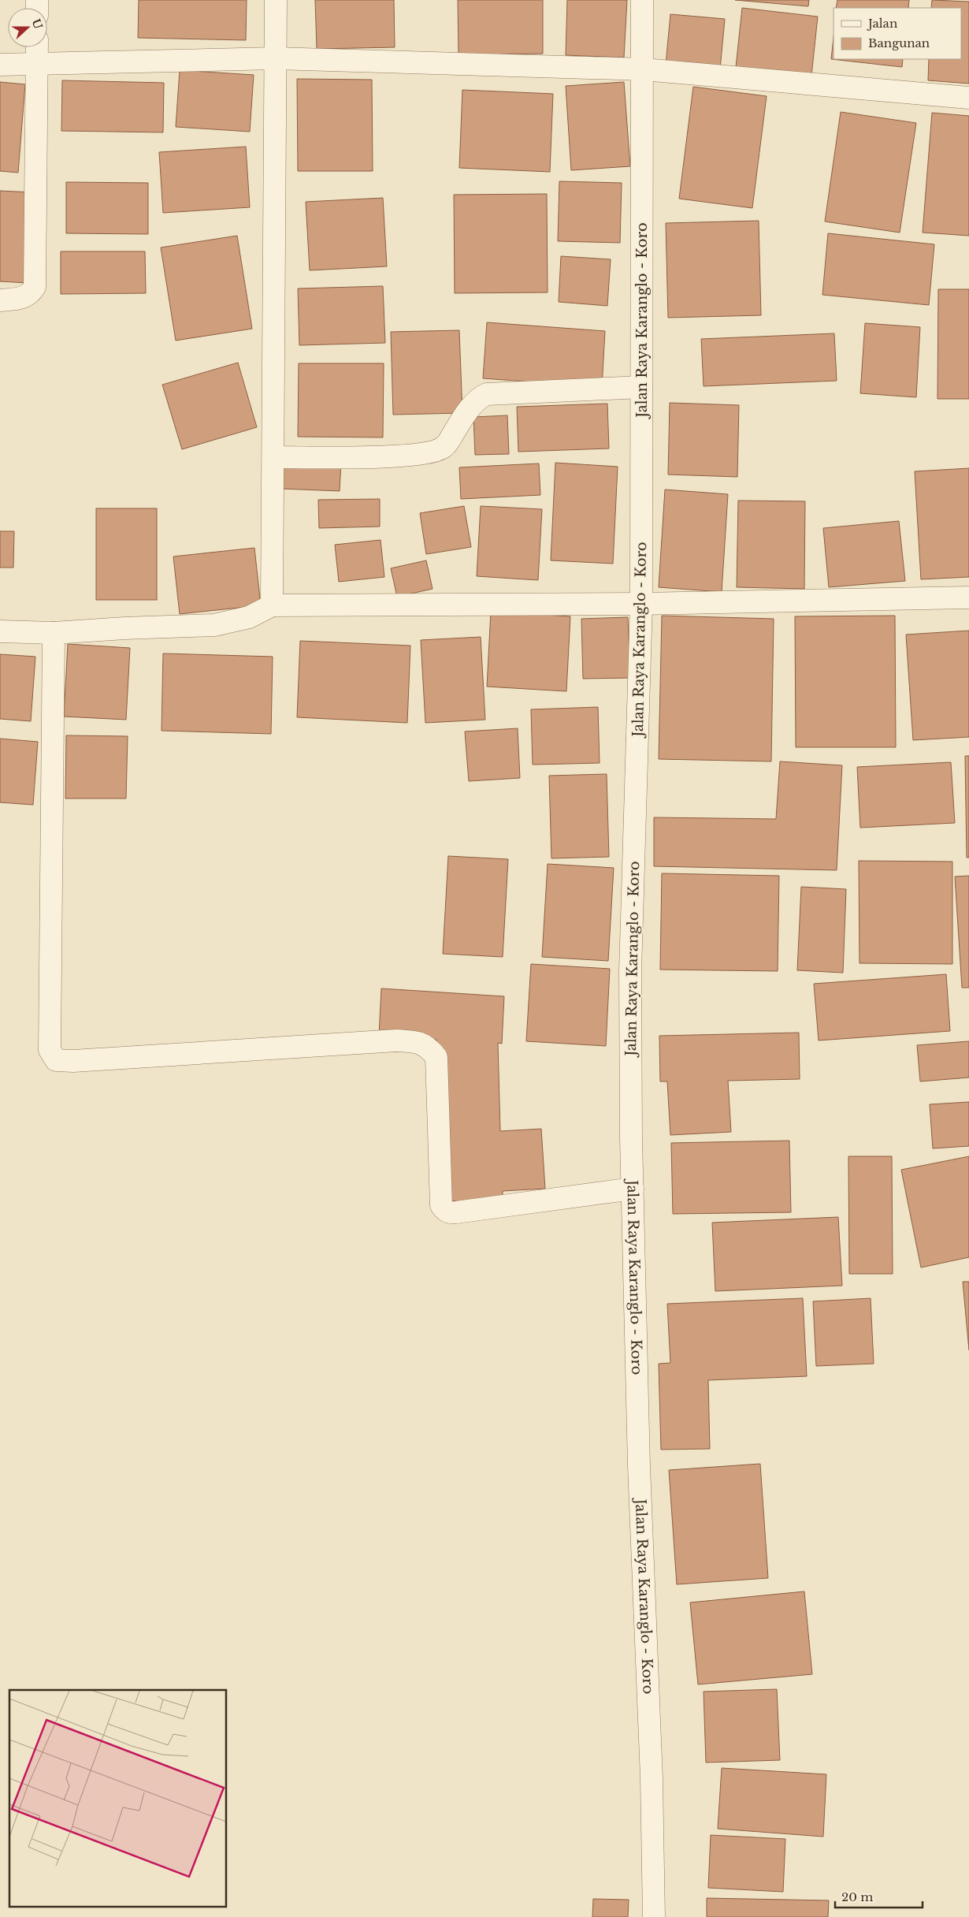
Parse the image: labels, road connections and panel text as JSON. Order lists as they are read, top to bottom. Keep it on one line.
{"streets":{"street":["Jalan Raya Karanglo - Koro"]},"legend":["Jalan","Bangunan"],"scale_bar":"20 m","north":"right"}
